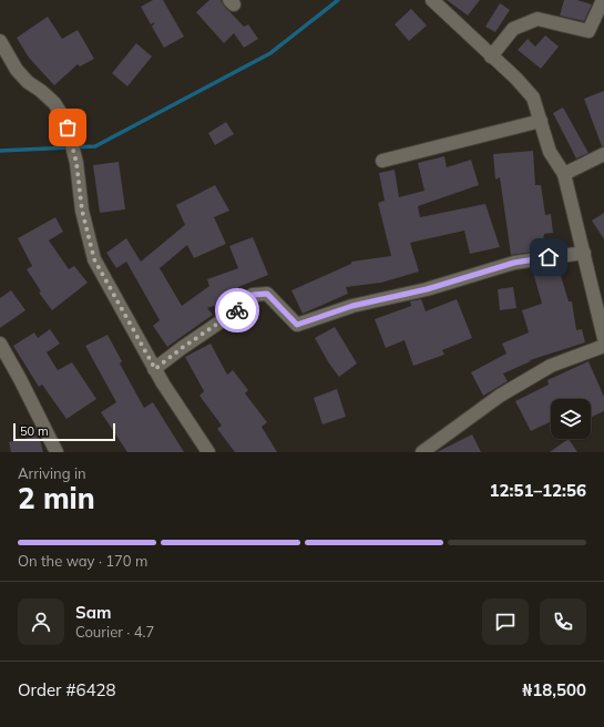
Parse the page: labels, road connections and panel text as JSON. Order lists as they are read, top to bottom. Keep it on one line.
{"scale_bar":"50 m","page":{"scale":"50 m","heading":["2 min","Arriving in","12:51–12:56"],"panel":["Sam","Courier · 4.7","Order #6428","₦18,500"],"bar":"On the way · 170 m"}}
